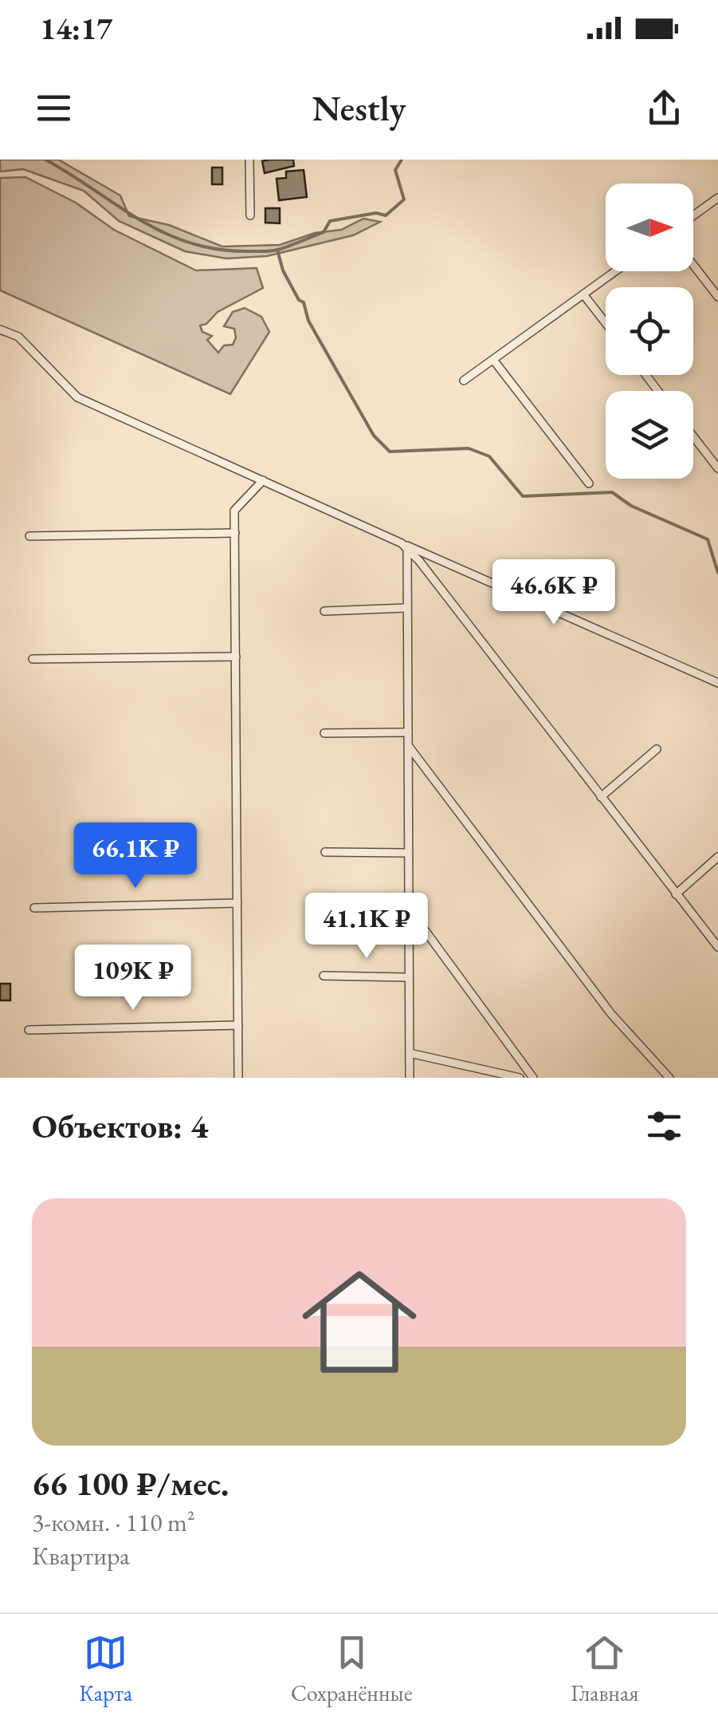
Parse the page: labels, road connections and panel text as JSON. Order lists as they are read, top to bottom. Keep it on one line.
{"north":"right","page":{"status":"14:17","header":"Nestly","price":["46.6K ₽","66.1K ₽","41.1K ₽","109K ₽"],"heading":"Объектов: 4","list":[{"name":"66 100 ₽/мес.","note":"3-комн. · 110 m² · Квартира"}],"tabs":["Карта","Сохранённые","Главная"]}}
